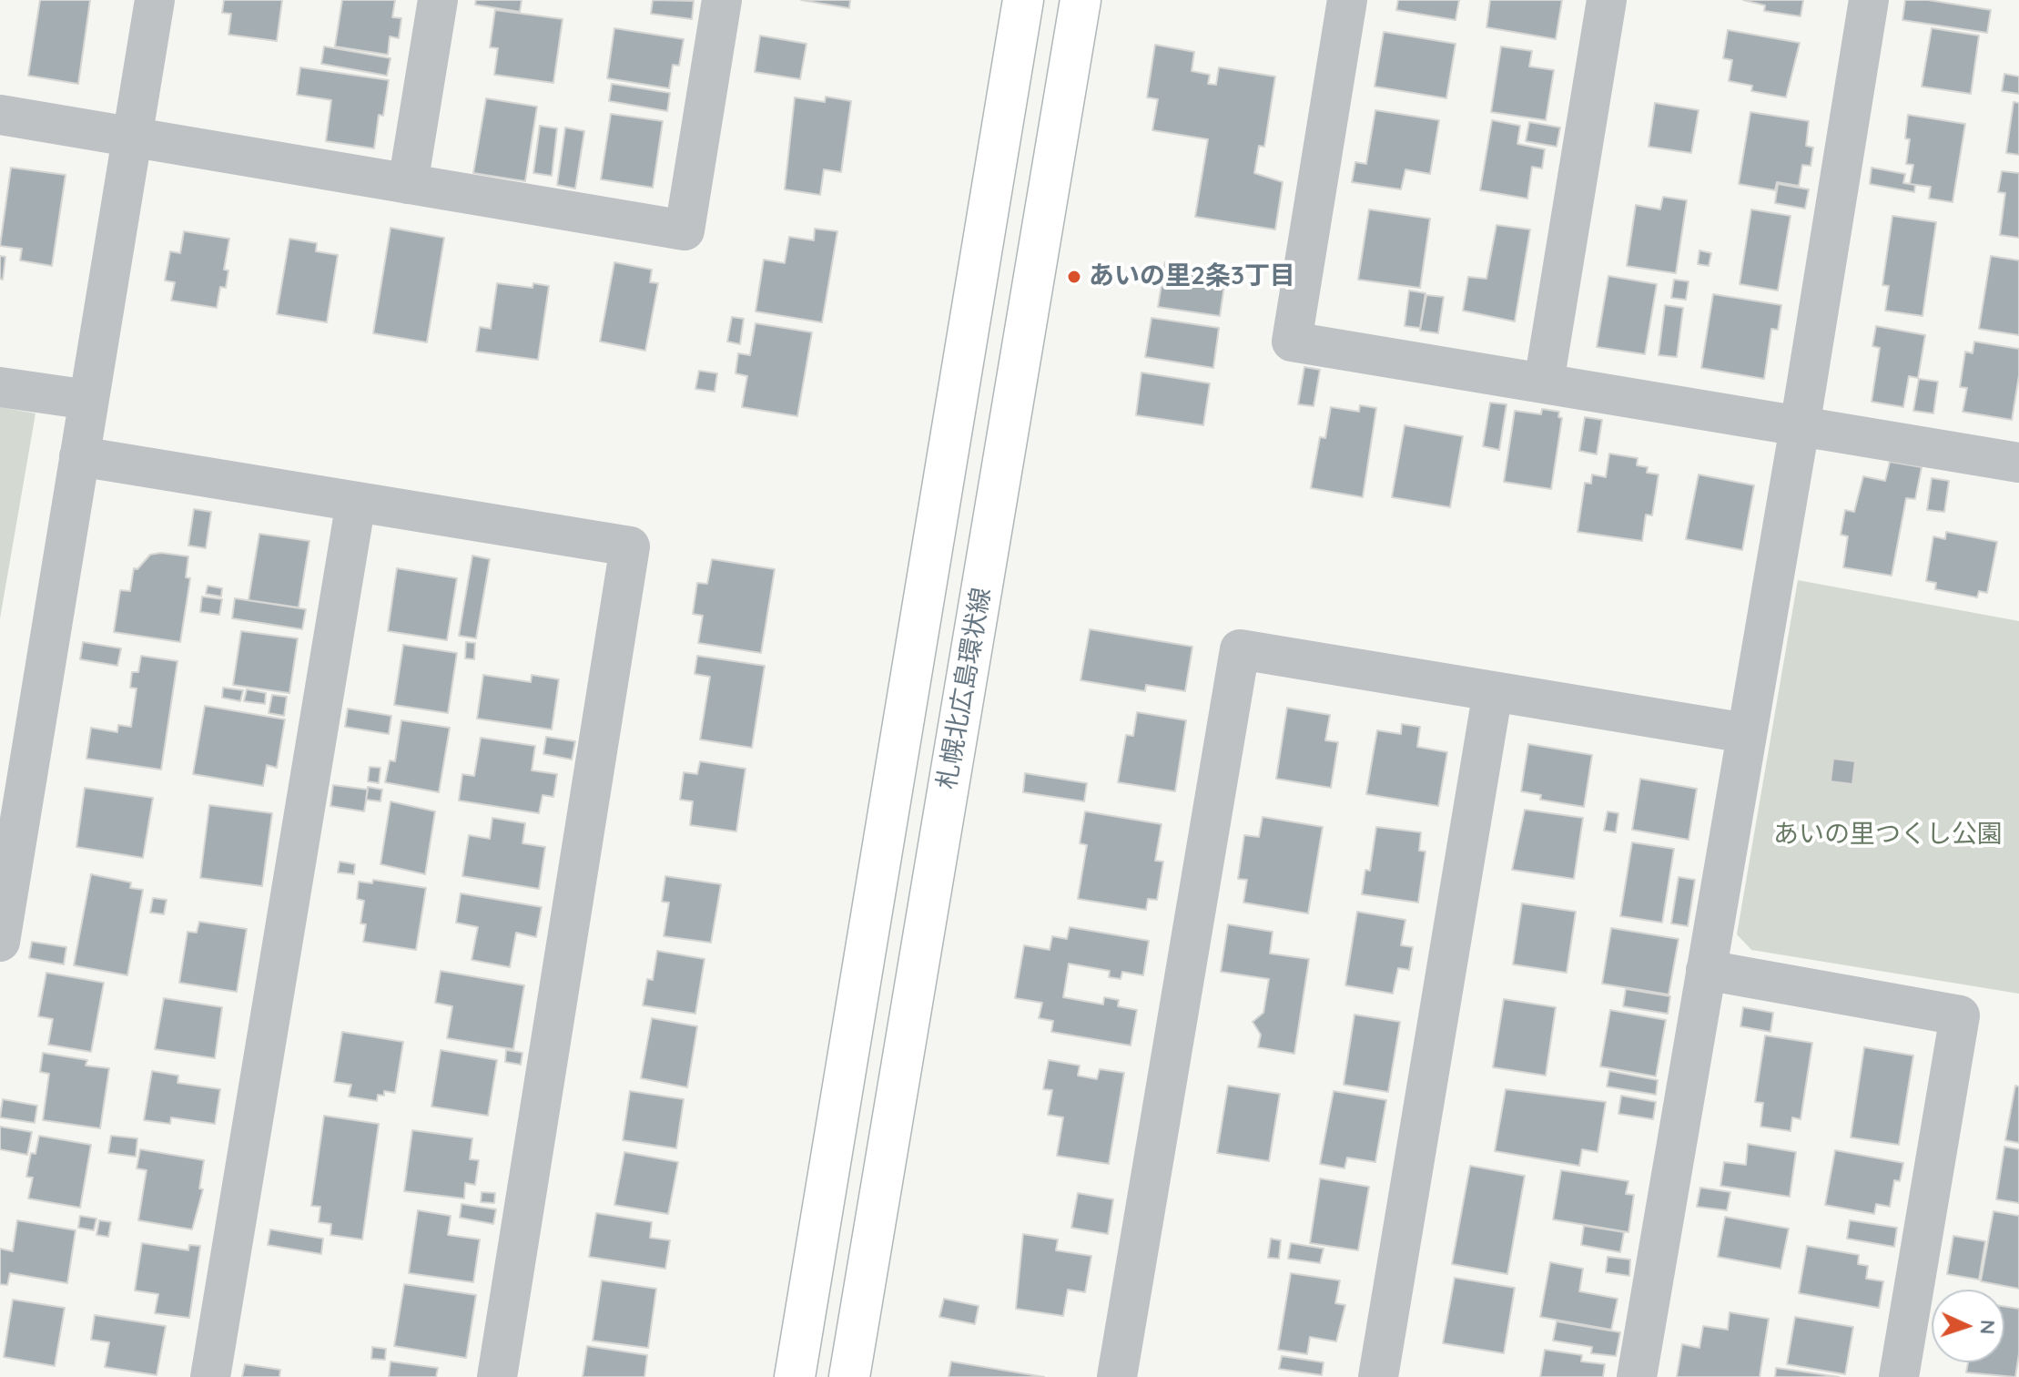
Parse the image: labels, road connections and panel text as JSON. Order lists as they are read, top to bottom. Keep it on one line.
{"streets":{"main road":["札幌北広島環状線"]},"parks":["あいの里つくし公園"],"places":["あいの里2条3丁目"],"north":"right"}
